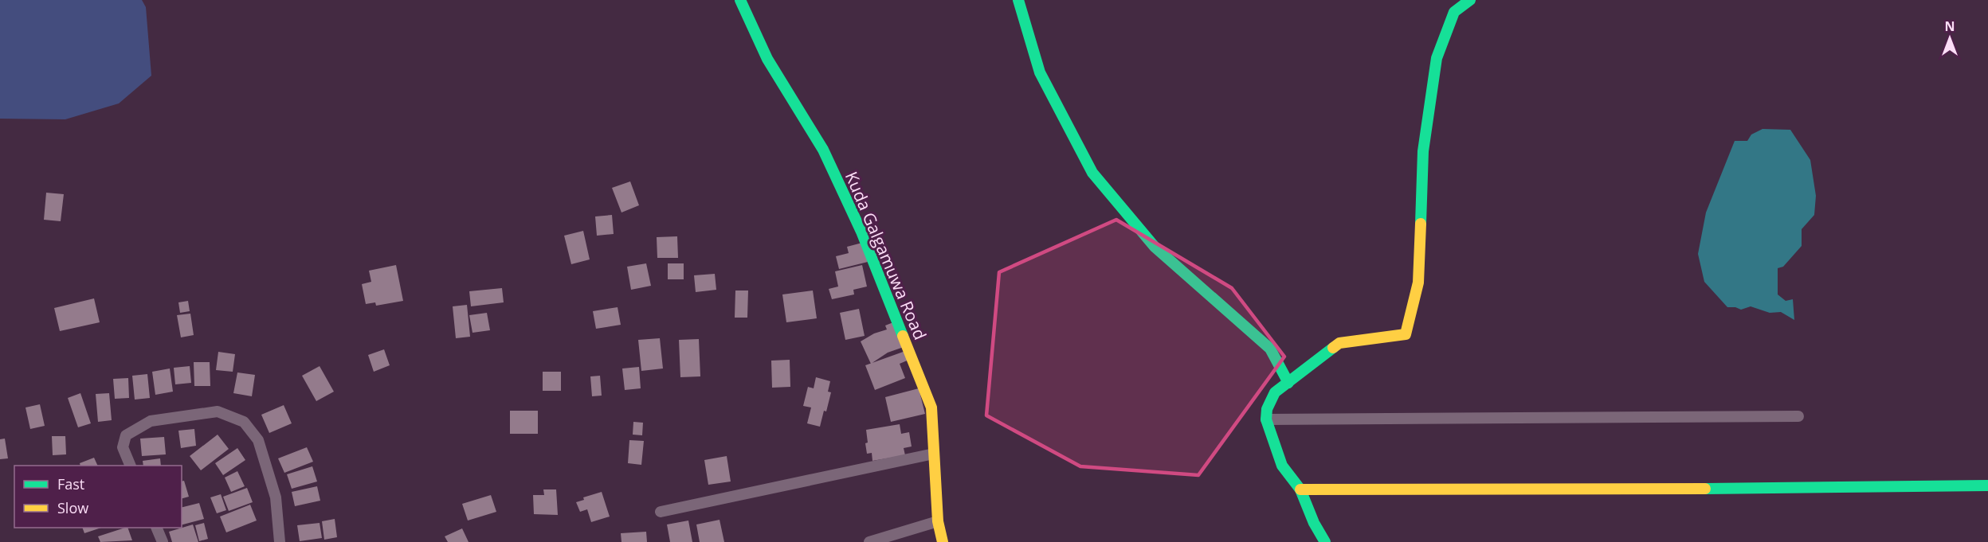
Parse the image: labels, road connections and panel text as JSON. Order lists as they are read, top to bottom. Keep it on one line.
{"streets":{"street":["Kuda Galgamuwa Road"]},"legend":["Fast","Slow"],"north":"top"}
